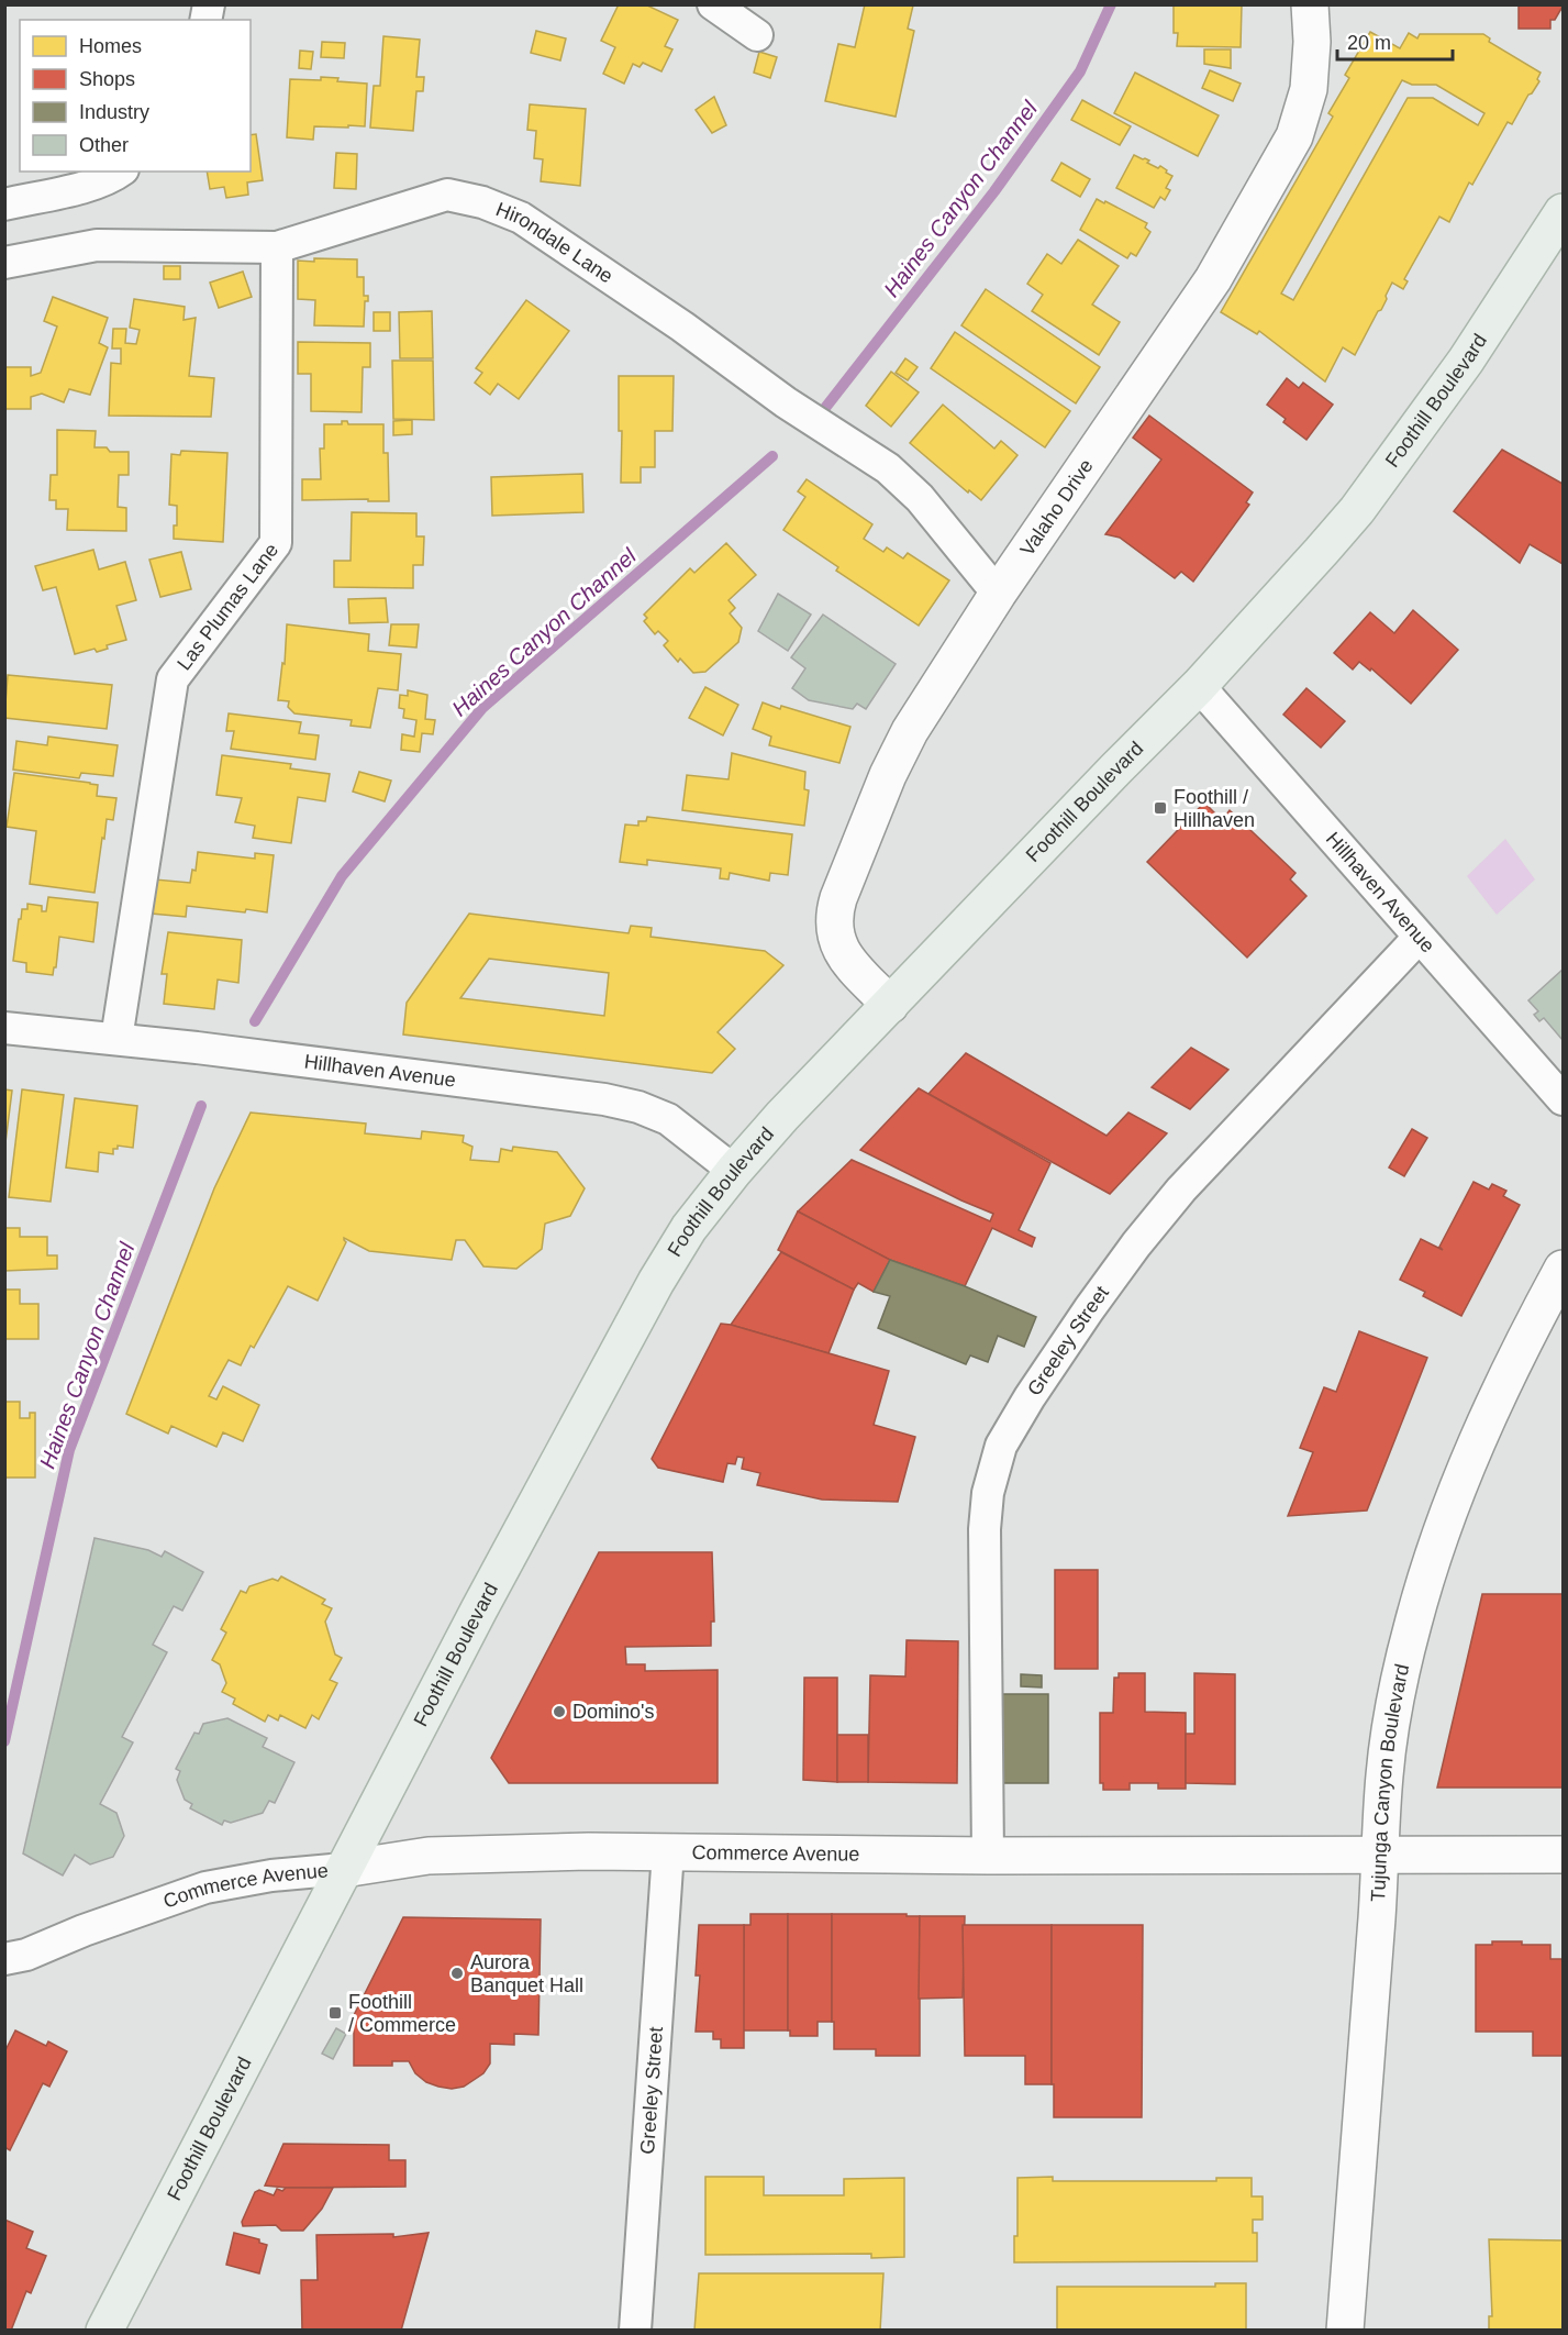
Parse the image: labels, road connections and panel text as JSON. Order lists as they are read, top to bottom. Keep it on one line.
{"streets":{"main road":["Foothill Boulevard"],"street":["Hirondale Lane","Valaho Drive","Las Plumas Lane","Hillhaven Avenue","Greeley Street","Tujunga Canyon Boulevard","Commerce Avenue"]},"crossings":[["Hirondale Lane","Valaho Drive"],["Hirondale Lane","Las Plumas Lane"],["Foothill Boulevard","Valaho Drive"],["Foothill Boulevard","Hillhaven Avenue"],["Foothill Boulevard","Commerce Avenue"],["Las Plumas Lane","Hillhaven Avenue"],["Hillhaven Avenue","Greeley Street"],["Greeley Street","Commerce Avenue"],["Tujunga Canyon Boulevard","Commerce Avenue"]],"water":["Haines Canyon Channel"],"places":{"transit":["Foothill / Hillhaven","Foothill / Commerce"],"other":["Domino's","Aurora Banquet Hall"]},"legend":["Homes","Shops","Industry","Other"],"scale_bar":"20 m"}
